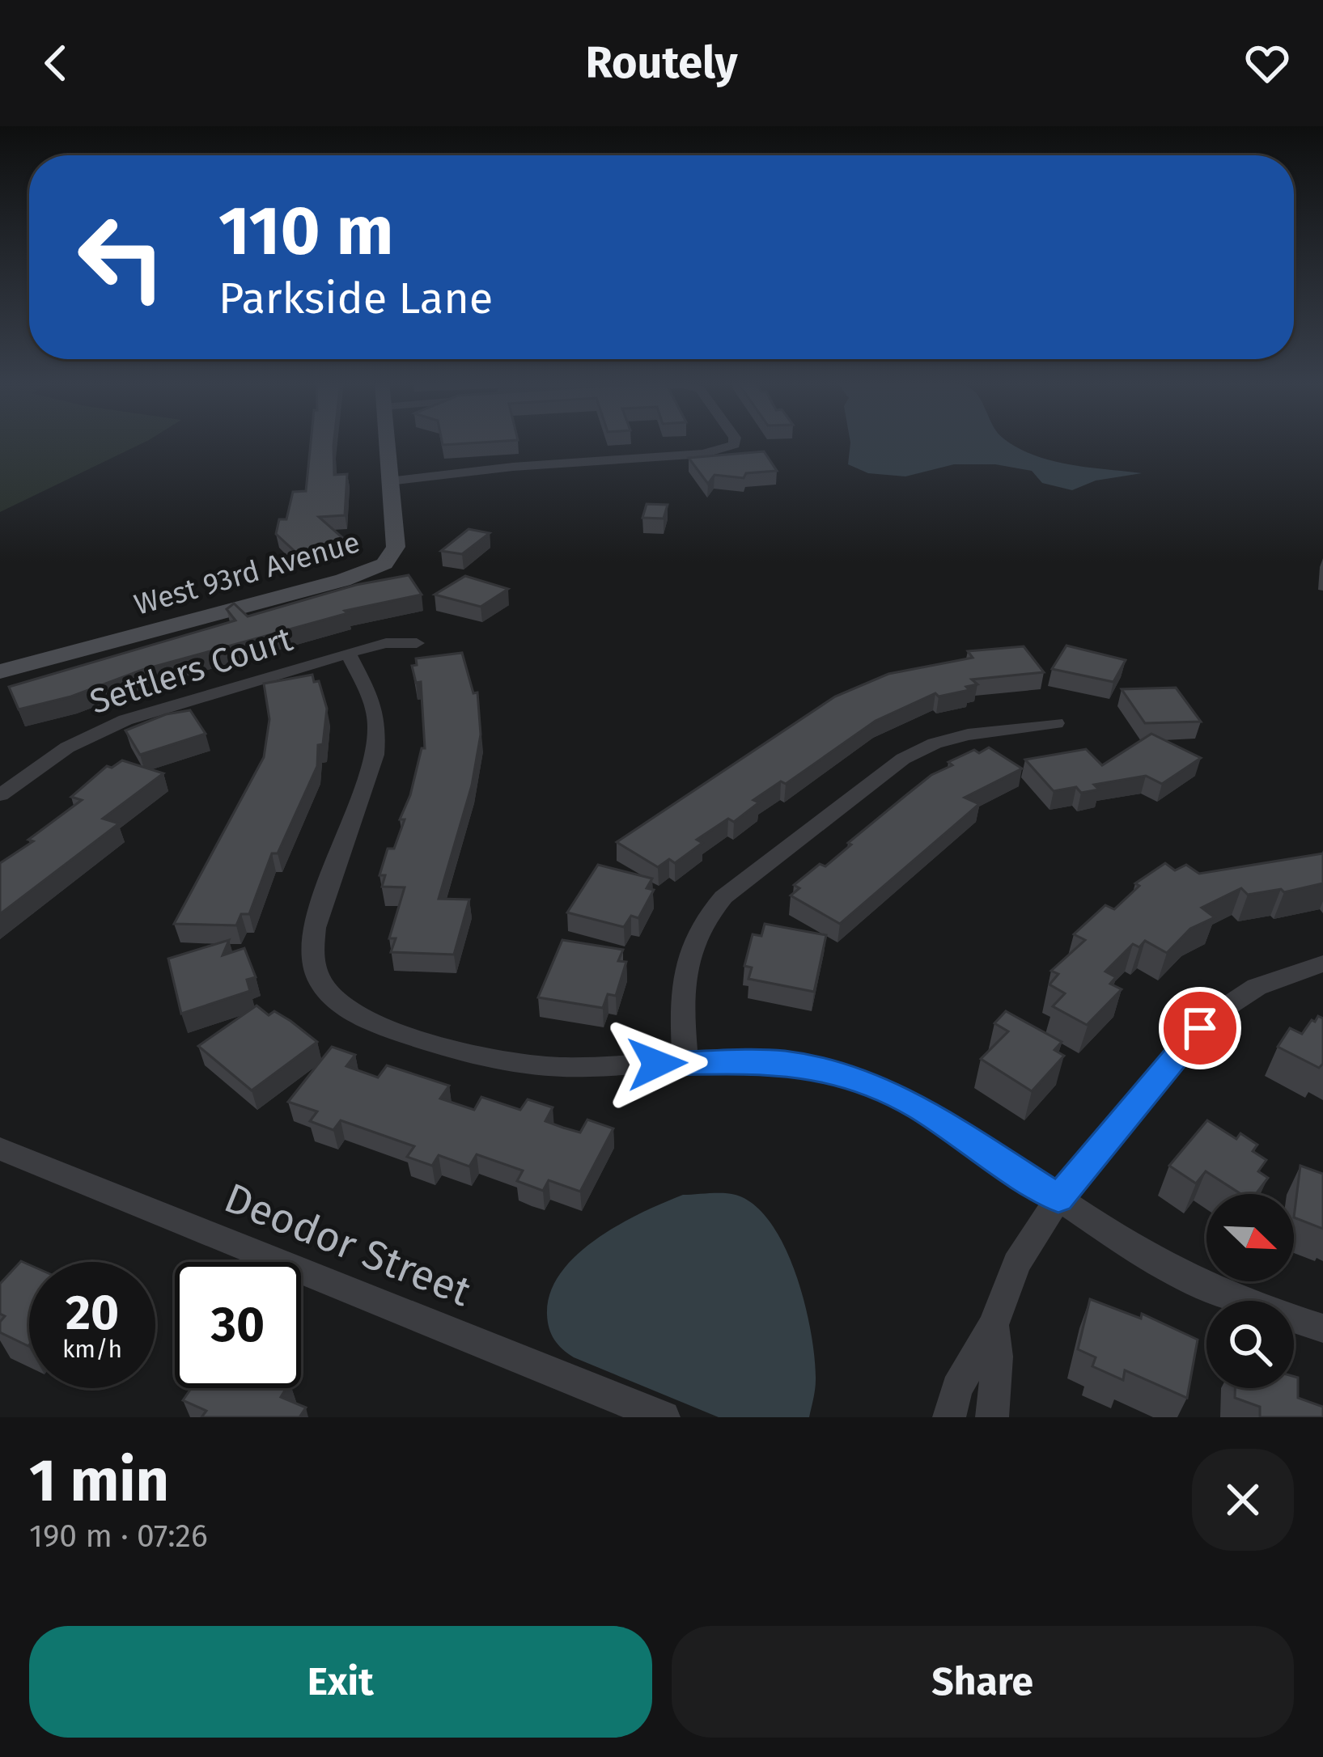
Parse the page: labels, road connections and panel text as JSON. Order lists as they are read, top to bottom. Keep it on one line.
{"streets":{"street":["West 93rd Avenue","Settlers Court","Deodor Street"]},"north":"bottom right","page":{"header":"Routely","turn":["110 m","Parkside Lane"],"speed":"20 km/h","limit":"30","heading":["1 min","190 m · 07:26"],"buttons":["Exit","Share"]}}
